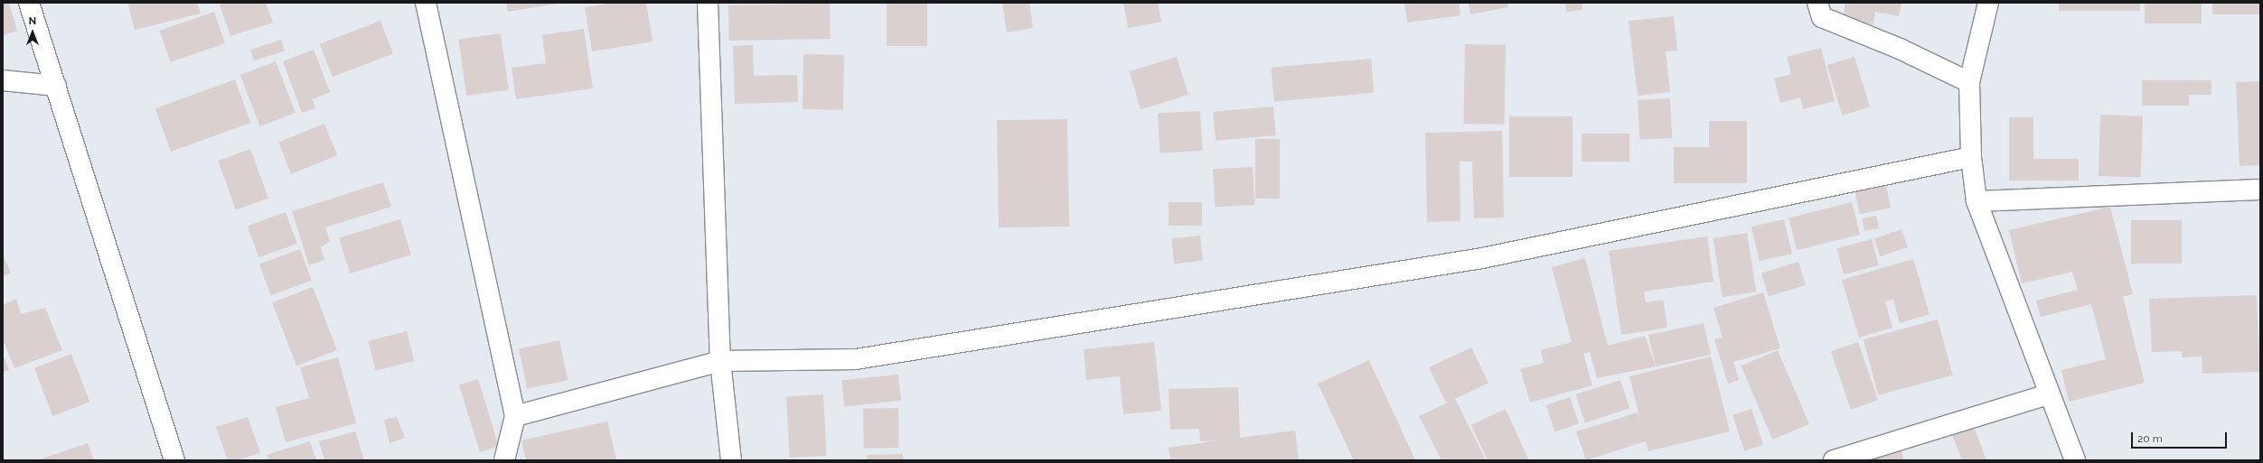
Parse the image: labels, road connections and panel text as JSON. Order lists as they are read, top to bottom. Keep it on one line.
{"scale_bar":"20 m","north":"top"}
